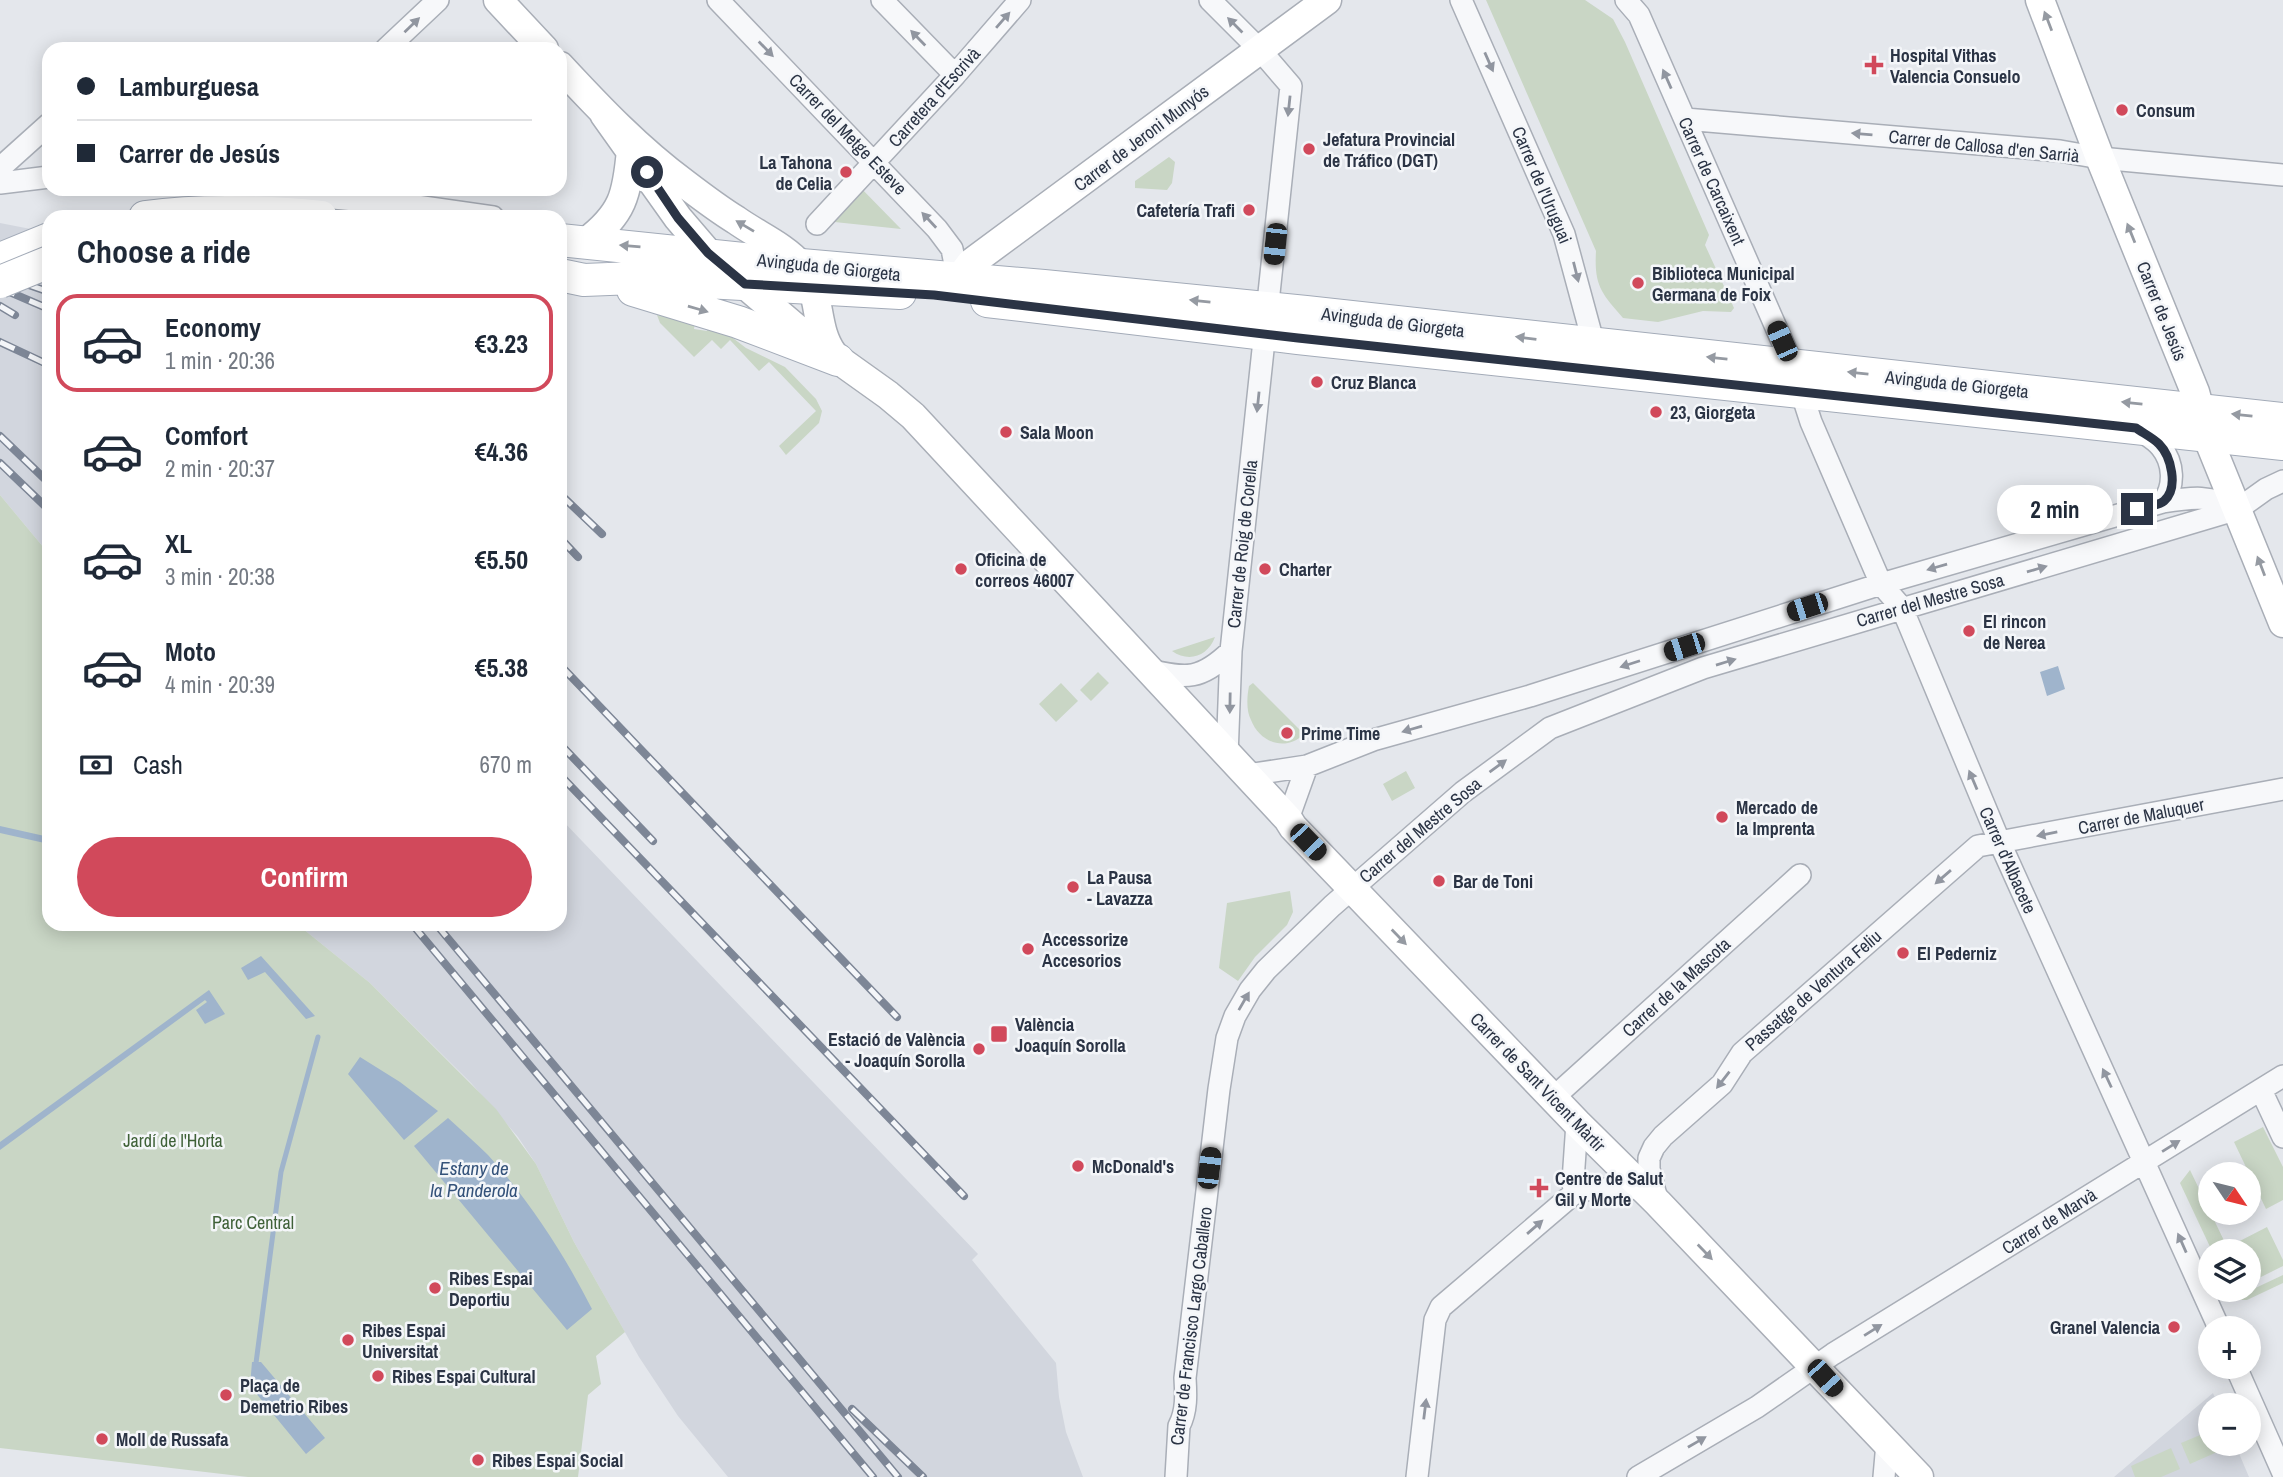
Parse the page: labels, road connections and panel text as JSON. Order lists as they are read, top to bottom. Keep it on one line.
{"streets":{"main road":["Carrer de Jeroni Munyós","Avinguda de Giorgeta","Carrer de Jesús","Carrer de Sant Vicent Màrtir"],"street":["Carretera d'Escrivà","Carrer del Metge Esteve","Carrer de Callosa d'en Sarrià","Carrer de Carcaixent","Carrer de l'Uruguai","Carrer de Roig de Corella","Carrer del Mestre Sosa","Carrer de Maluquer","Carrer d'Albacete","Carrer de la Mascota","Passatge de Ventura Feliu","Carrer de Marvà","Carrer de Francisco Largo Caballero"]},"crossings":[["Carretera d'Escrivà","Carrer del Metge Esteve"],["Carrer del Metge Esteve","Carrer de Jeroni Munyós"],["Carrer del Metge Esteve","Avinguda de Giorgeta"],["Carrer de Jeroni Munyós","Avinguda de Giorgeta"],["Carrer de Jeroni Munyós","Carrer de Roig de Corella"],["Carrer de Callosa d'en Sarrià","Carrer de Carcaixent"],["Carrer de Callosa d'en Sarrià","Carrer de Jesús"],["Carrer de Carcaixent","Avinguda de Giorgeta"],["Carrer de Carcaixent","Carrer d'Albacete"],["Carrer de l'Uruguai","Avinguda de Giorgeta"],["Avinguda de Giorgeta","Carrer de Jesús"],["Avinguda de Giorgeta","Carrer de Roig de Corella"],["Avinguda de Giorgeta","Carrer d'Albacete"],["Avinguda de Giorgeta","Carrer de Sant Vicent Màrtir"],["Carrer de Jesús","Carrer del Mestre Sosa"],["Carrer de Roig de Corella","Carrer del Mestre Sosa"],["Carrer de Roig de Corella","Carrer de Sant Vicent Màrtir"],["Carrer del Mestre Sosa","Carrer d'Albacete"],["Carrer del Mestre Sosa","Carrer de Sant Vicent Màrtir"],["Carrer del Mestre Sosa","Carrer de Francisco Largo Caballero"],["Carrer de Maluquer","Carrer d'Albacete"],["Carrer de Maluquer","Passatge de Ventura Feliu"],["Carrer d'Albacete","Passatge de Ventura Feliu"],["Carrer d'Albacete","Carrer de Marvà"],["Carrer de la Mascota","Carrer de Sant Vicent Màrtir"],["Passatge de Ventura Feliu","Carrer de Sant Vicent Màrtir"],["Carrer de Sant Vicent Màrtir","Carrer de Marvà"],["Carrer de Sant Vicent Màrtir","Carrer de Francisco Largo Caballero"]],"one_way":["Carrer de Callosa d'en Sarrià","Carrer de l'Uruguai","Carrer de Jesús","Carrer de Roig de Corella","Carrer de Maluquer","Carrer d'Albacete","Passatge de Ventura Feliu","Carrer de Marvà","Carrer de Francisco Largo Caballero"],"water":["Estany de la Panderola"],"parks":["Jardí de l'Horta","Parc Central"],"places":{"health":["Hospital Vithas Valencia Consuelo","Centre de Salut Gil y Morte"],"other":["Consum","Jefatura Provincial de Tráfico (DGT)","La Tahona de Celia","Cafetería Trafi","Biblioteca Municipal Germana de Foix","Cruz Blanca","23, Giorgeta","Sala Moon","Oficina de correos 46007","Charter","El rincon de Nerea","Prime Time","Mercado de la Imprenta","Bar de Toni","La Pausa - Lavazza","Accessorize Accesorios","El Pederniz","Estació de València - Joaquín Sorolla","McDonald's","Ribes Espai Deportiu","Granel Valencia","Ribes Espai Universitat","Ribes Espai Cultural","Plaça de Demetrio Ribes","Moll de Russafa","Ribes Espai Social"],"transit":["València Joaquín Sorolla"]},"north":"bottom right","page":{"banner":["Lamburguesa","Carrer de Jesús"],"heading":"Choose a ride","list":[{"name":"Economy","note":"1 min · 20:36","value":"€3.23"},{"name":"Comfort","note":"2 min · 20:37","value":"€4.36"},{"name":"XL","note":"3 min · 20:38","value":"€5.50"},{"name":"Moto","note":"4 min · 20:39","value":"€5.38"}],"bubble":"2 min","pay":["Cash","670 m"],"buttons":"Confirm","map_buttons":["+","−"]}}
